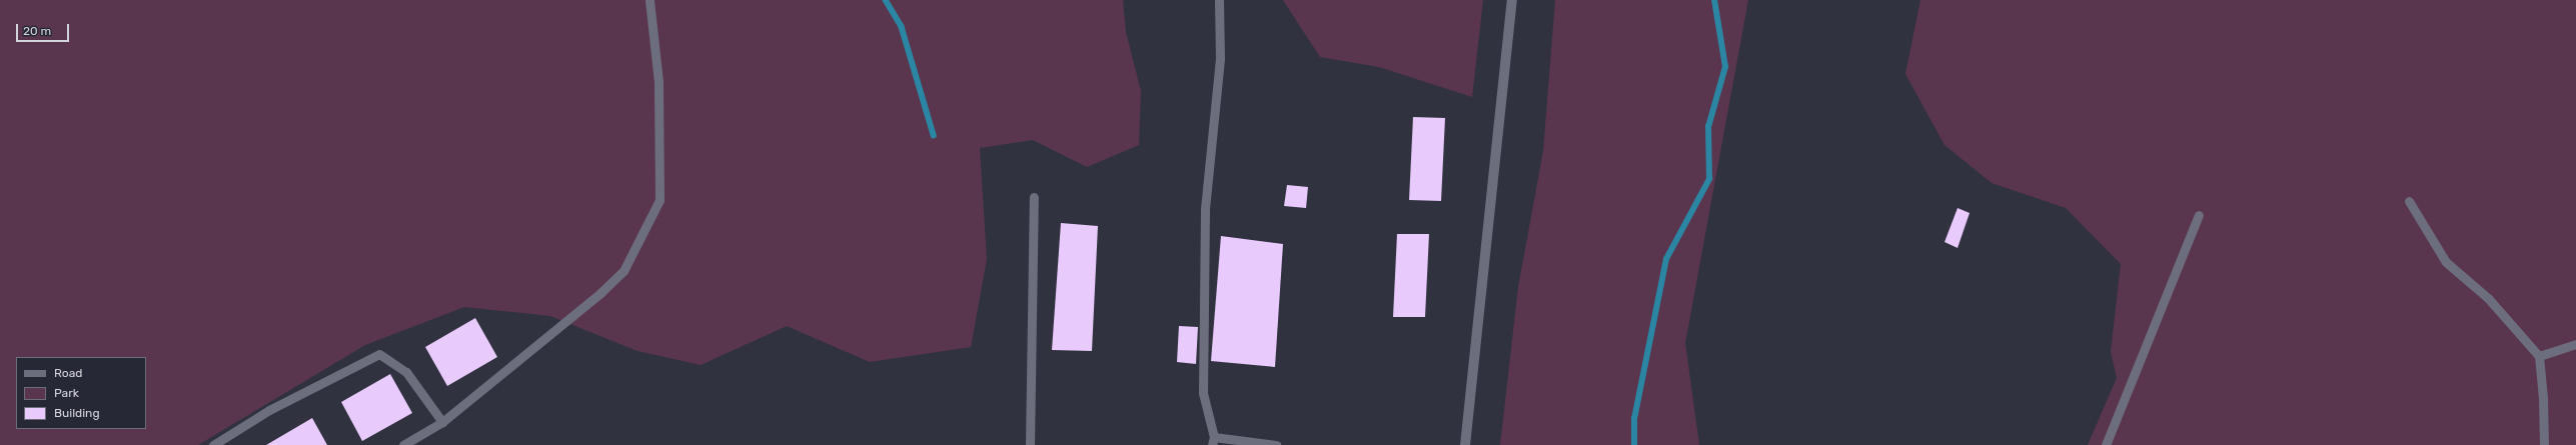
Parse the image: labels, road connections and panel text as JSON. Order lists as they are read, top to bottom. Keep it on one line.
{"legend":["Road","Park","Building"],"scale_bar":"20 m"}
